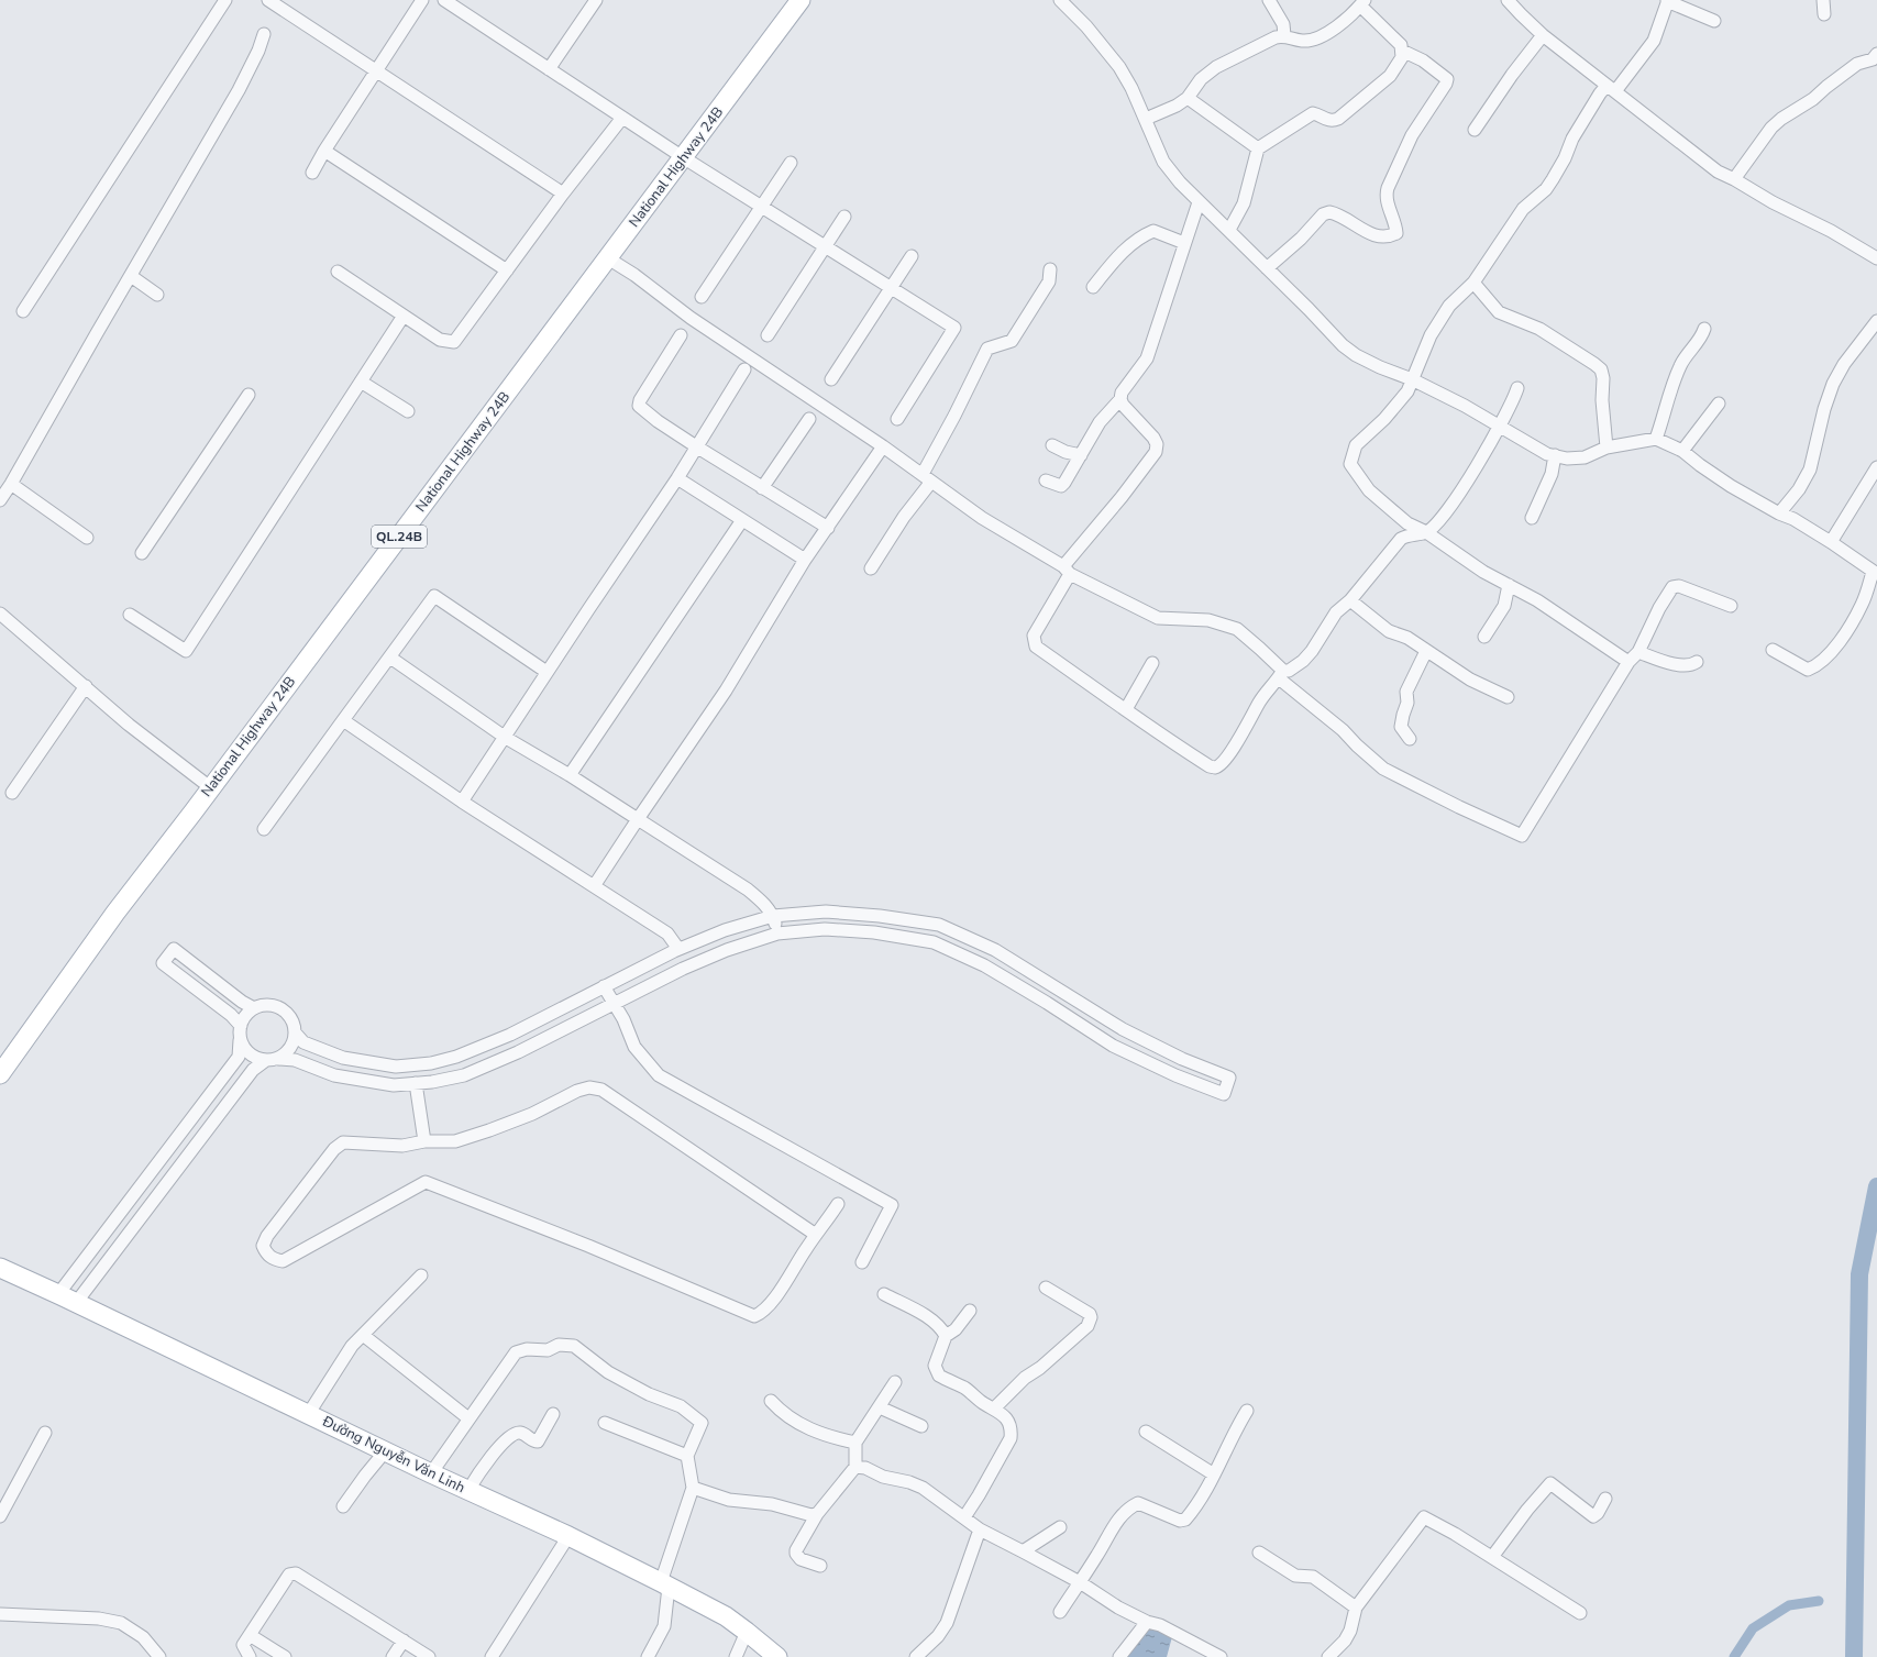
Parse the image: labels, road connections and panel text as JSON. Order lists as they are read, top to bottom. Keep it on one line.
{"streets":{"main road":["National Highway 24B","QL.24B","Đường Nguyễn Văn Linh"]}}
